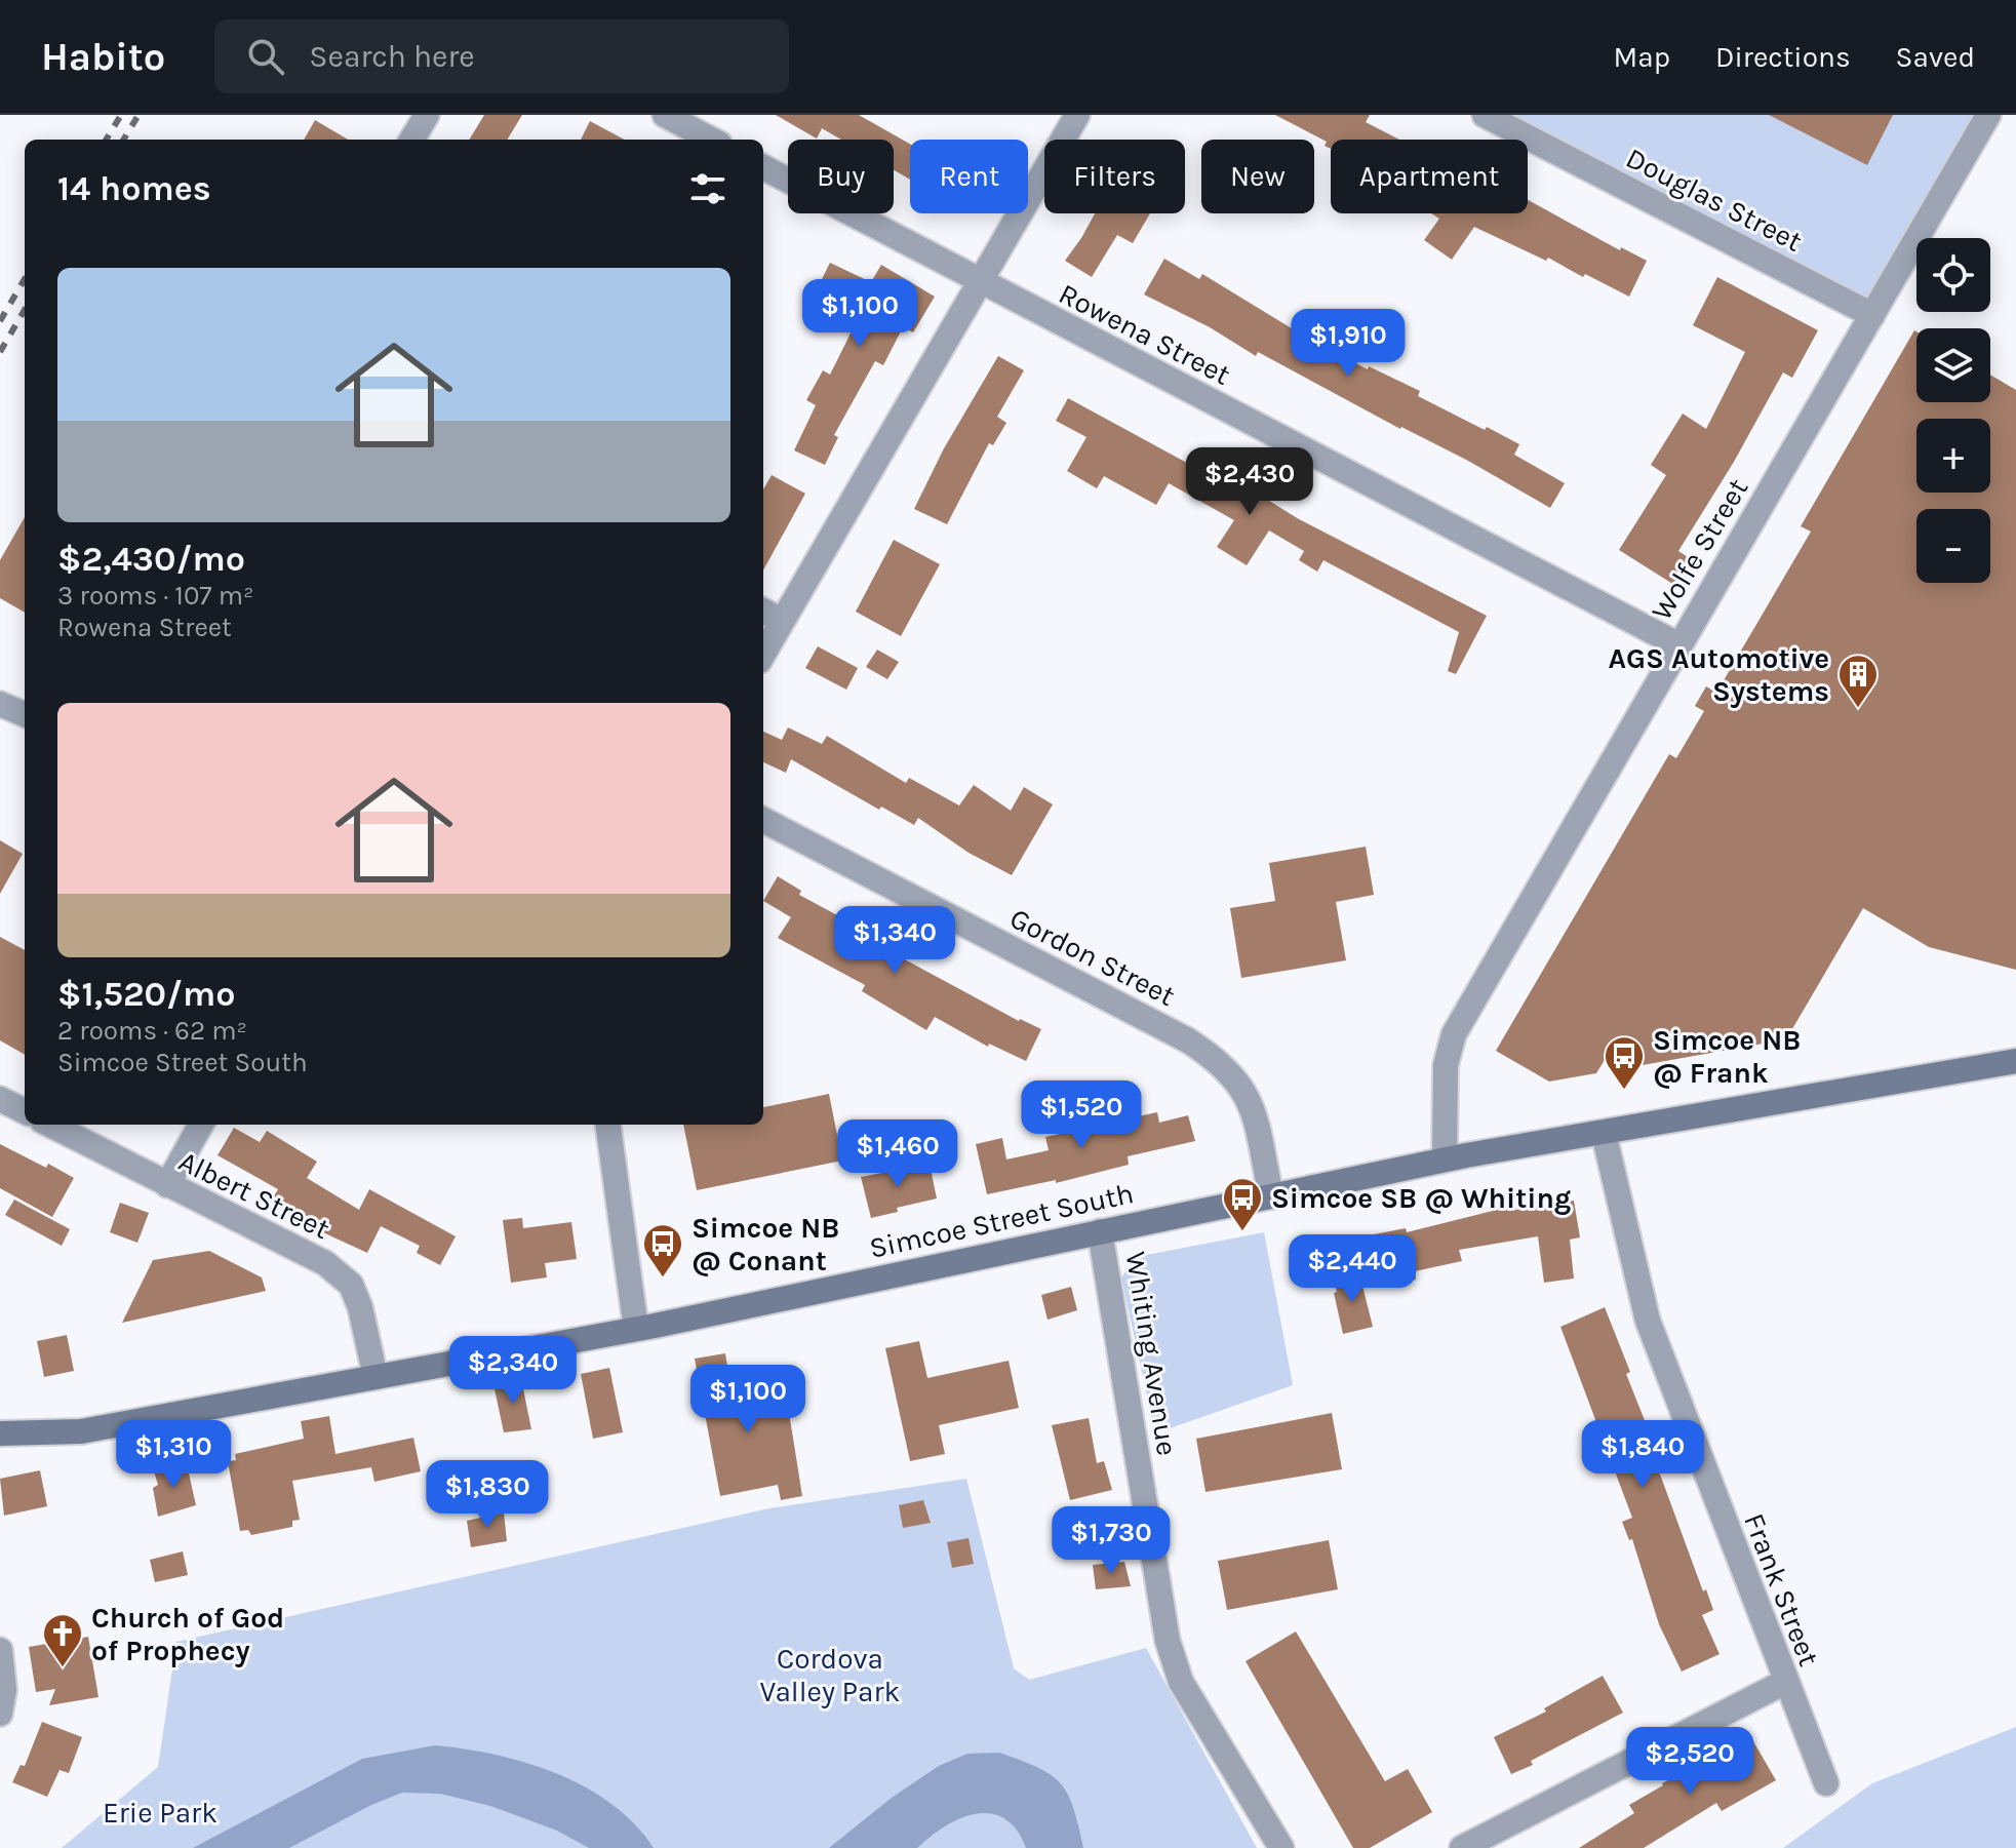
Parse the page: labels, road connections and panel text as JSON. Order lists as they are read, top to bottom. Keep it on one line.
{"streets":{"main road":["Simcoe Street South"],"street":["Douglas Street","Rowena Street","Wolfe Street","Gordon Street","Albert Street","Whiting Avenue","Frank Street"]},"crossings":[["Douglas Street","Wolfe Street"],["Rowena Street","Wolfe Street"],["Wolfe Street","Simcoe Street South"],["Gordon Street","Simcoe Street South"],["Albert Street","Simcoe Street South"],["Simcoe Street South","Whiting Avenue"],["Simcoe Street South","Frank Street"]],"parks":["Cordova Valley Park","Erie Park"],"places":{"building":["AGS Automotive Systems"],"bus stop":["Simcoe NB @ Frank","Simcoe SB @ Whiting","Simcoe NB @ Conant"],"church":["Church of God of Prophecy"]},"page":{"header":"Habito","search":"Search here","nav":["Map","Directions","Saved"],"chip":["Buy","Rent","Filters","New","Apartment"],"heading":"14 homes","map_buttons":["+","−"],"list":[{"name":"$2,430/mo","note":"3 rooms · 107 m² · Rowena Street"},{"name":"$1,520/mo","note":"2 rooms · 62 m² · Simcoe Street South"}],"price":["$1,100","$1,910","$2,430","$1,340","$1,520","$1,460","$2,440","$2,340","$1,100","$1,310","$1,840","$1,830","$1,730","$2,520"]}}
